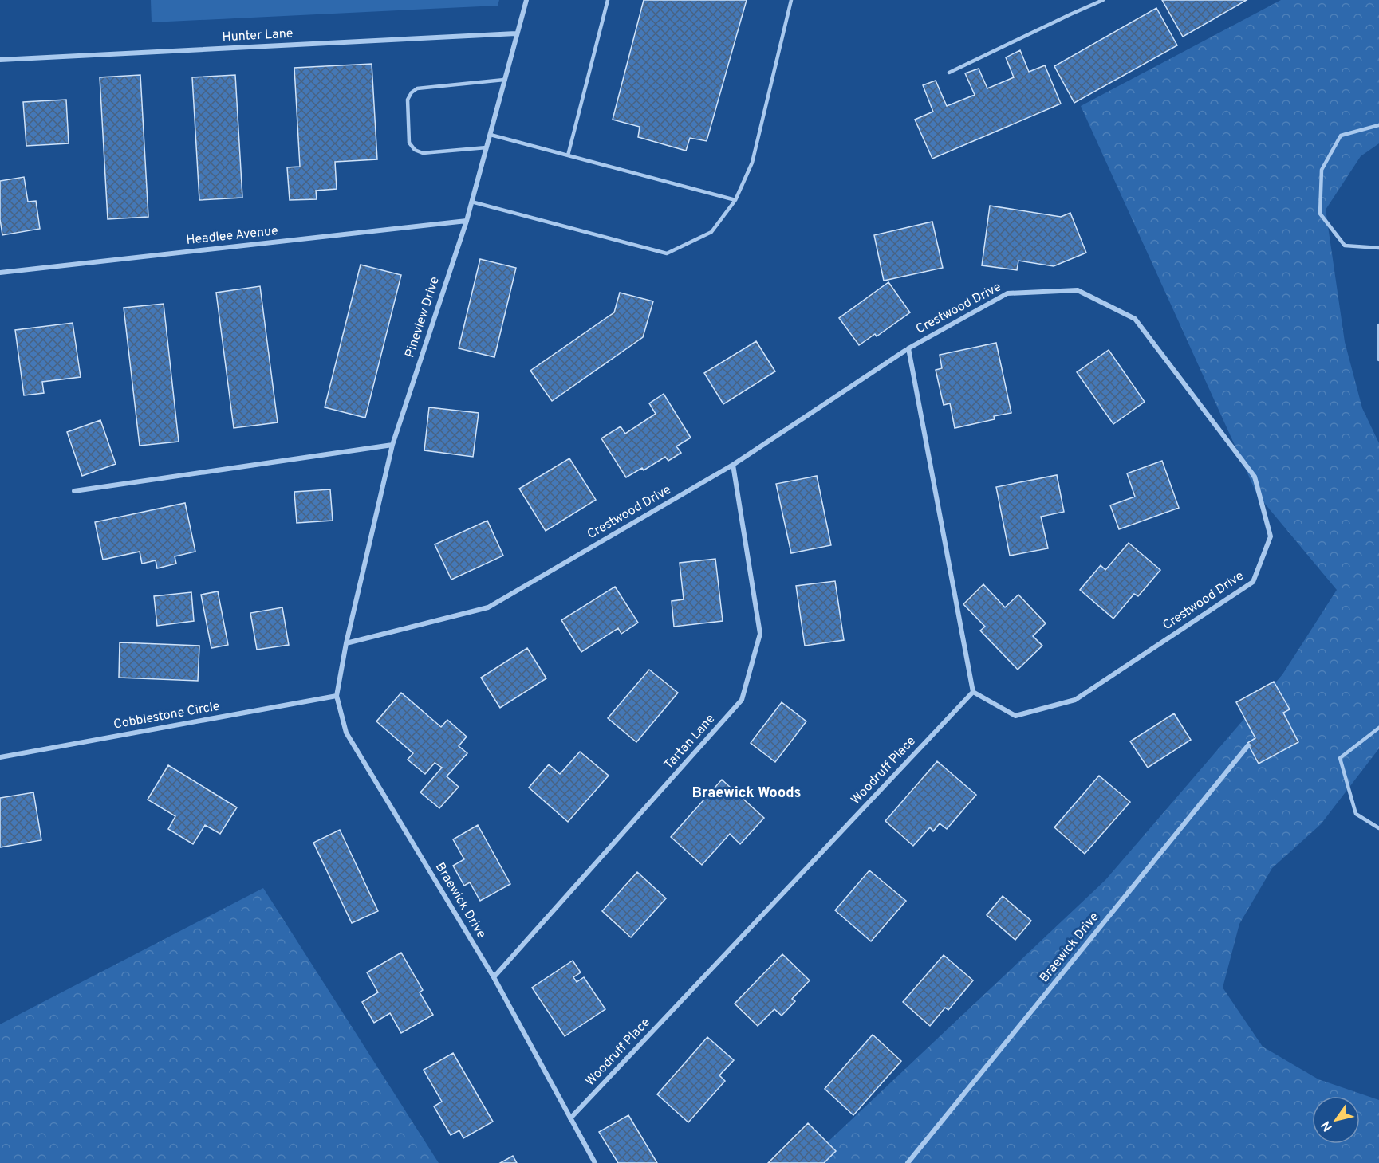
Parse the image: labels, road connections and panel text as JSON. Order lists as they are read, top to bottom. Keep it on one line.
{"streets":{"street":["Hunter Lane","Headlee Avenue","Crestwood Drive","Pineview Drive","Cobblestone Circle","Tartan Lane","Woodruff Place","Braewick Drive"]},"crossings":[["Hunter Lane","Pineview Drive"],["Headlee Avenue","Pineview Drive"],["Crestwood Drive","Pineview Drive"],["Crestwood Drive","Tartan Lane"],["Crestwood Drive","Woodruff Place"],["Crestwood Drive","Braewick Drive"],["Pineview Drive","Braewick Drive"],["Cobblestone Circle","Braewick Drive"],["Tartan Lane","Braewick Drive"],["Woodruff Place","Braewick Drive"]],"districts":["Braewick Woods"],"north":"bottom left"}
